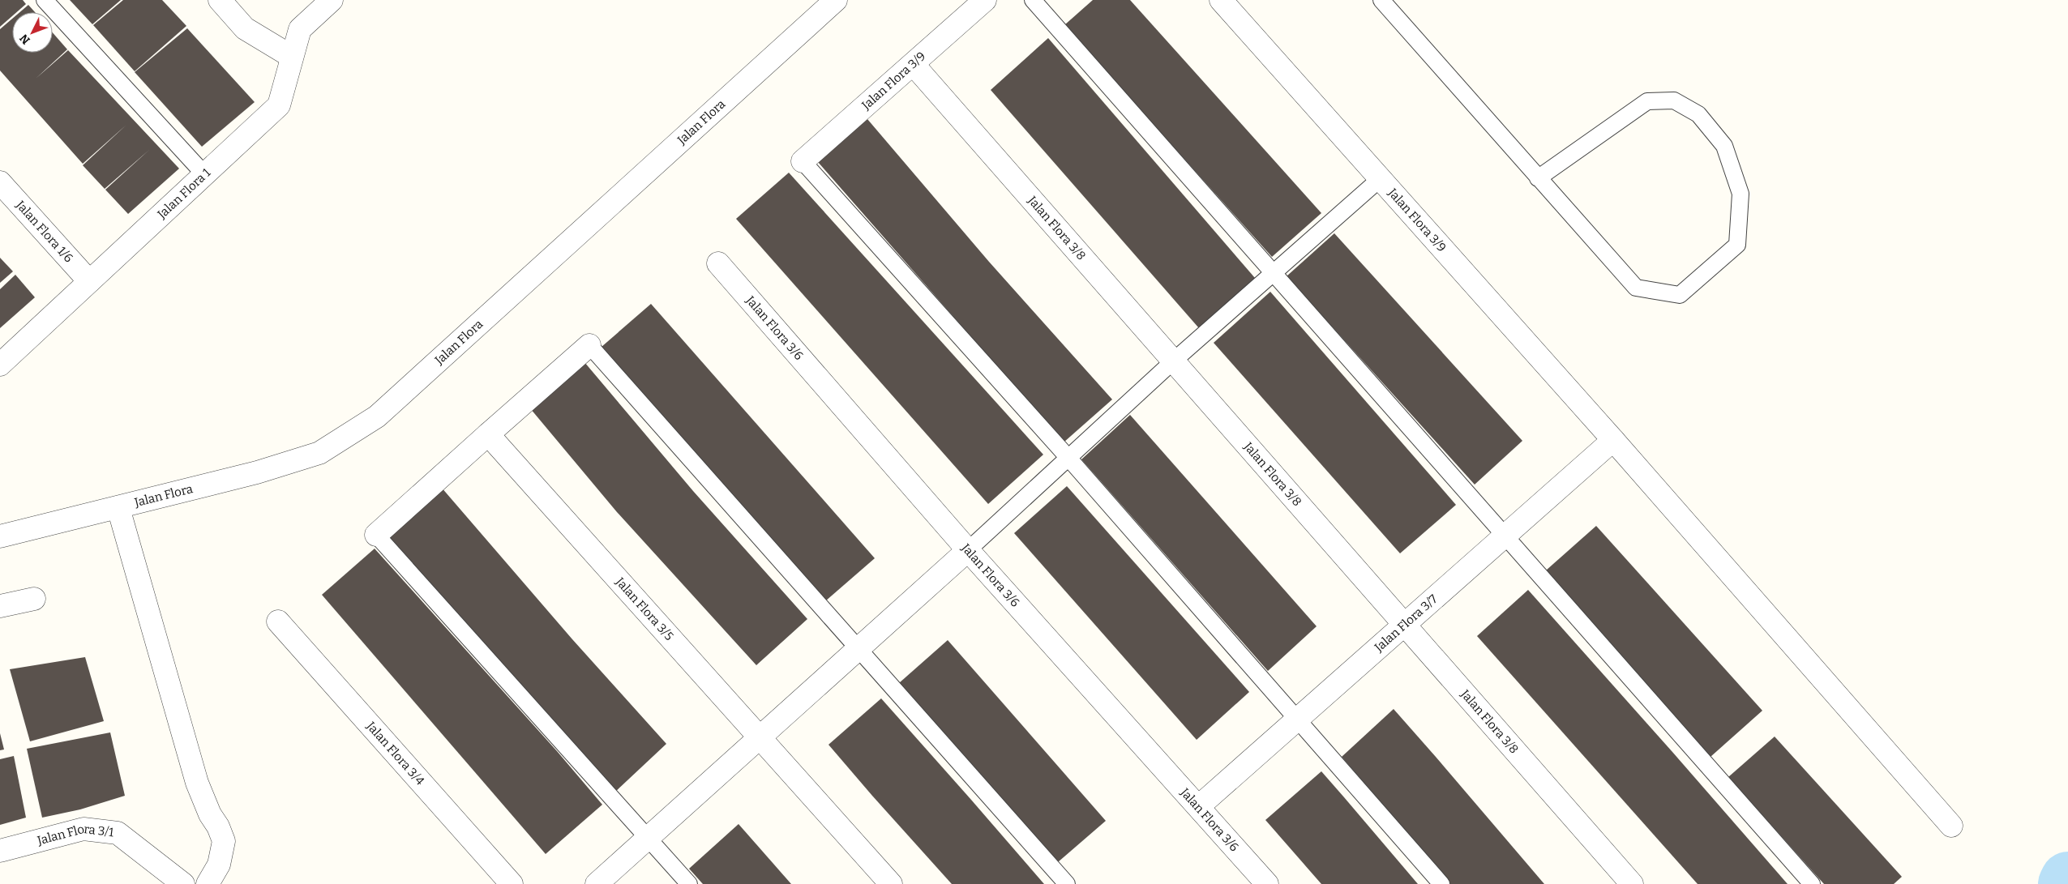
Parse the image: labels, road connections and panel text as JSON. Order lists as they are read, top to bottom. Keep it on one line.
{"streets":{"street":["Jalan Flora 3/9","Jalan Flora","Jalan Flora 1","Jalan Flora 3/8","Jalan Flora 1/6","Jalan Flora 3/6","Jalan Flora 3/5","Jalan Flora 3/7","Jalan Flora 3/4","Jalan Flora 3/1"]},"crossings":[["Jalan Flora 3/9","Jalan Flora 3/8"],["Jalan Flora 3/9","Jalan Flora 3/7"],["Jalan Flora 1","Jalan Flora 1/6"],["Jalan Flora 3/8","Jalan Flora 3/7"],["Jalan Flora 3/6","Jalan Flora 3/7"]],"north":"bottom left"}
